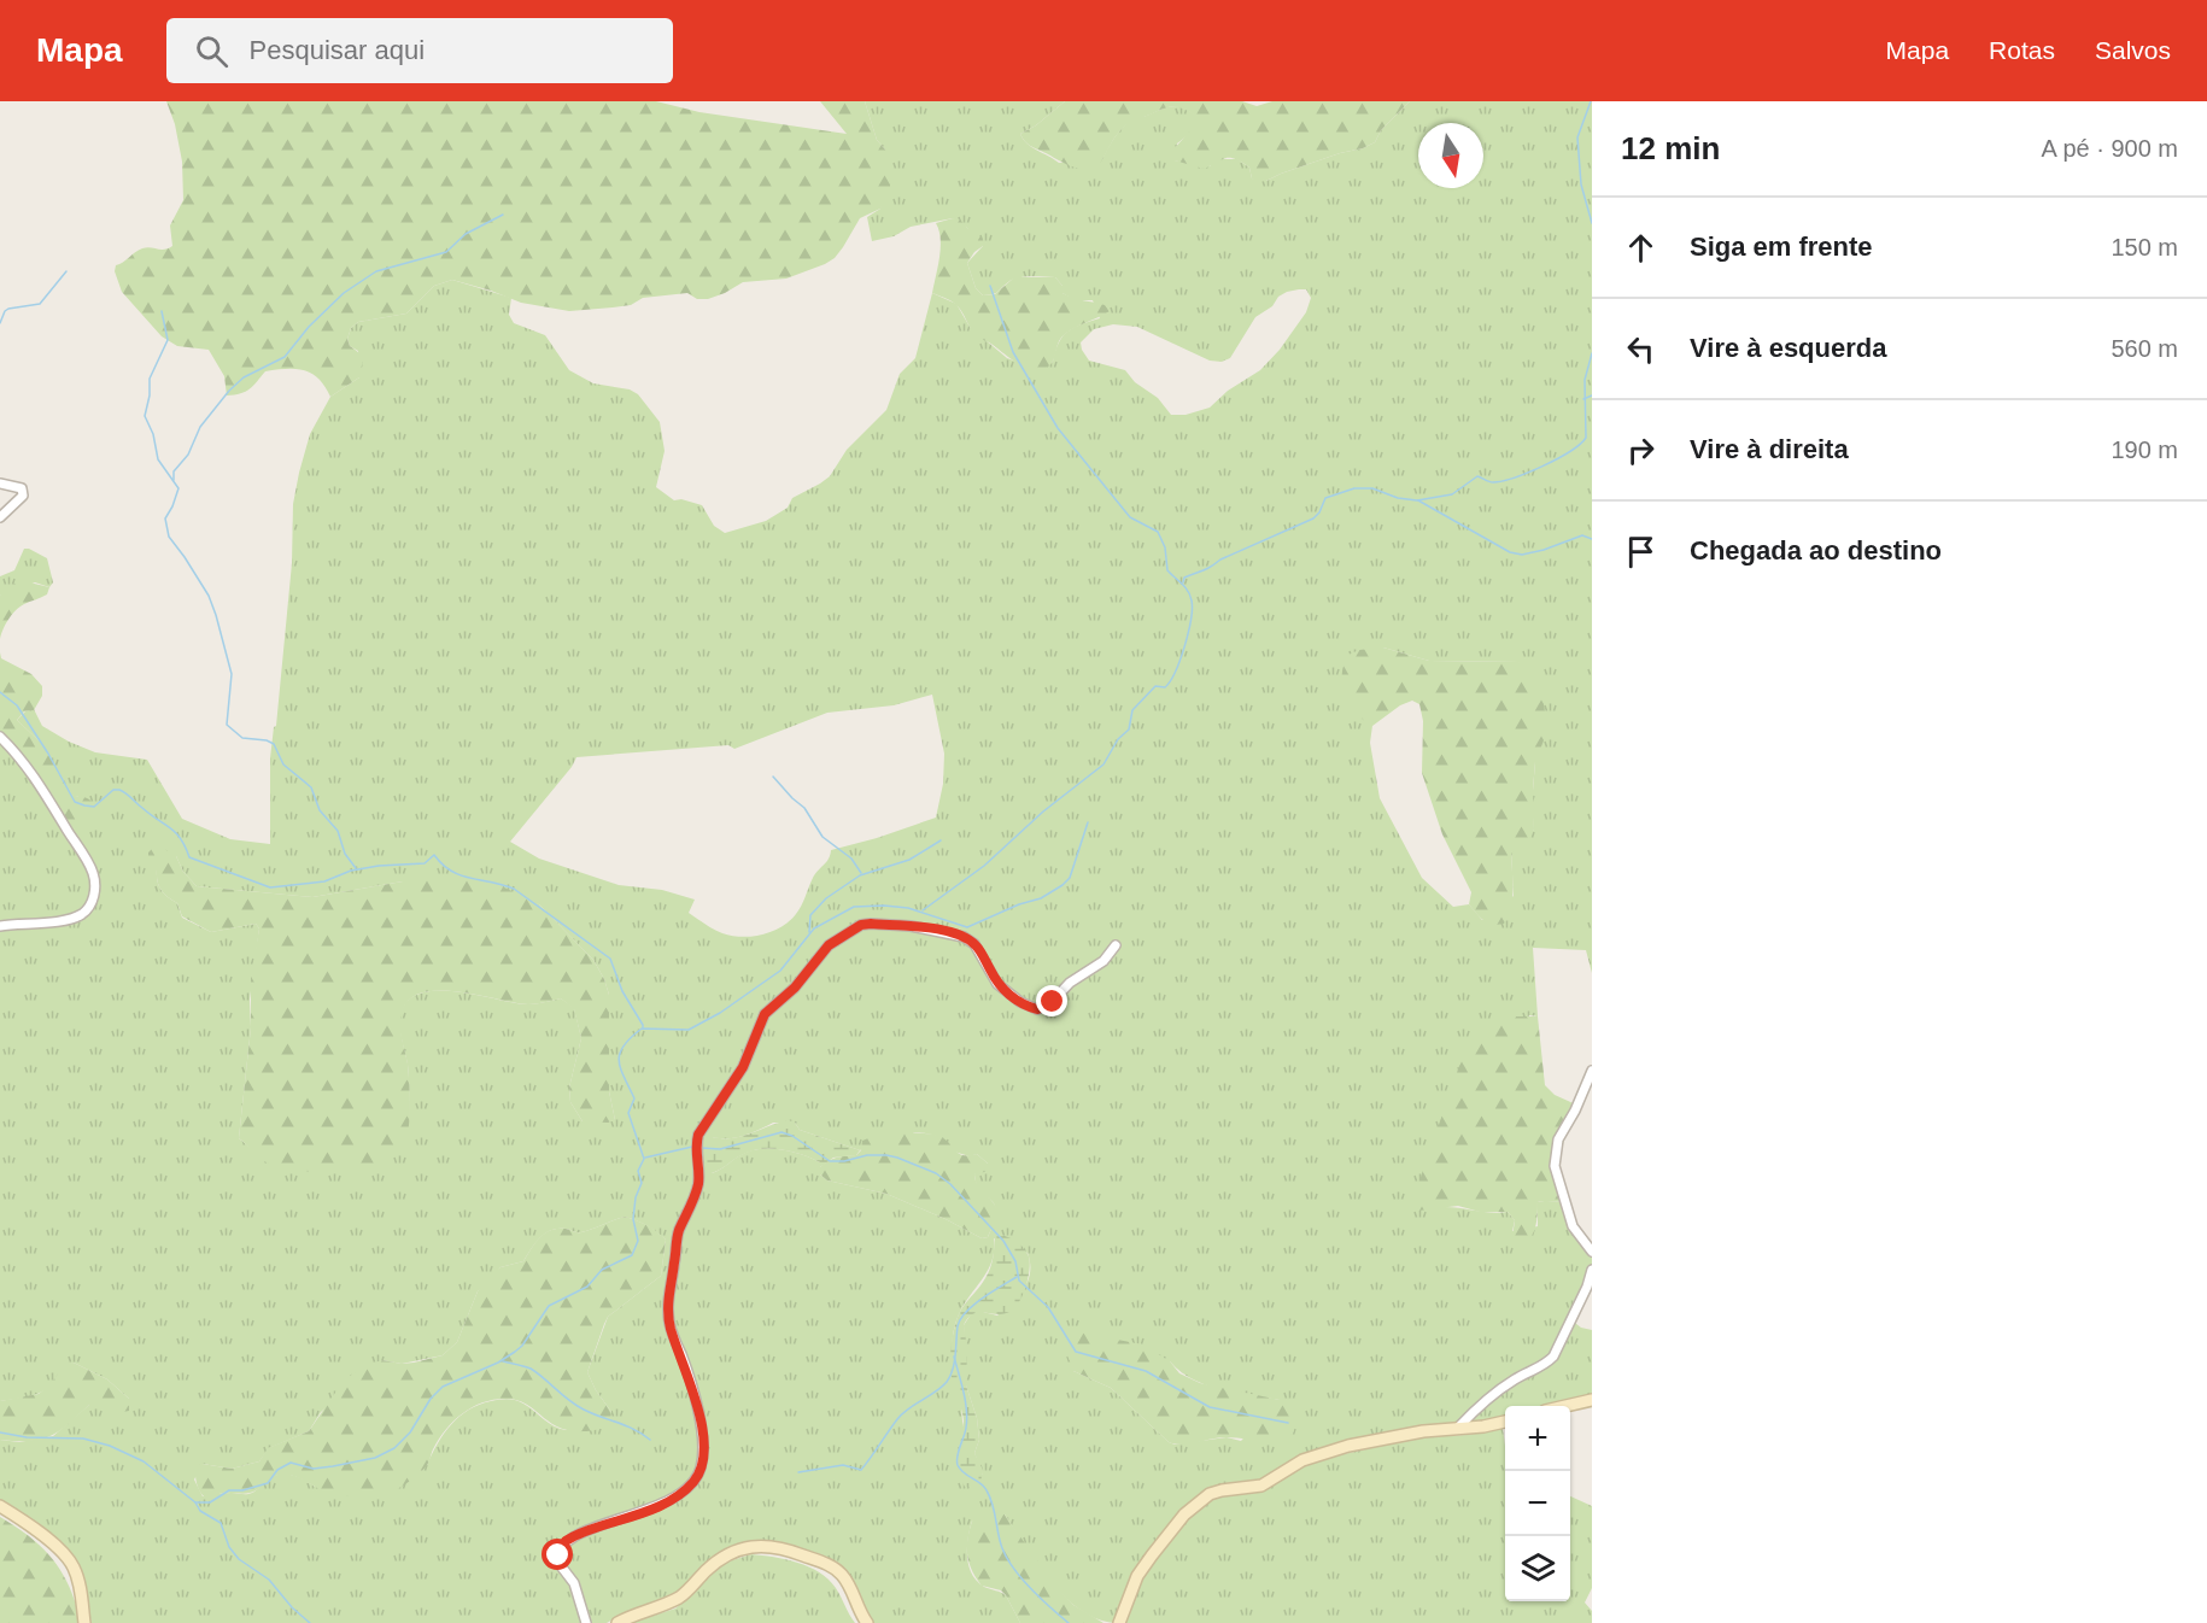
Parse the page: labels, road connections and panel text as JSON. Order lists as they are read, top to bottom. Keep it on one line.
{"north":"bottom","page":{"header":"Mapa","search":"Pesquisar aqui","nav":["Mapa","Rotas","Salvos"],"heading":["12 min","A pé · 900 m"],"list":[["Siga em frente","150 m"],["Vire à esquerda","560 m"],["Vire à direita","190 m"],"Chegada ao destino"],"map_buttons":["+","−"]}}
